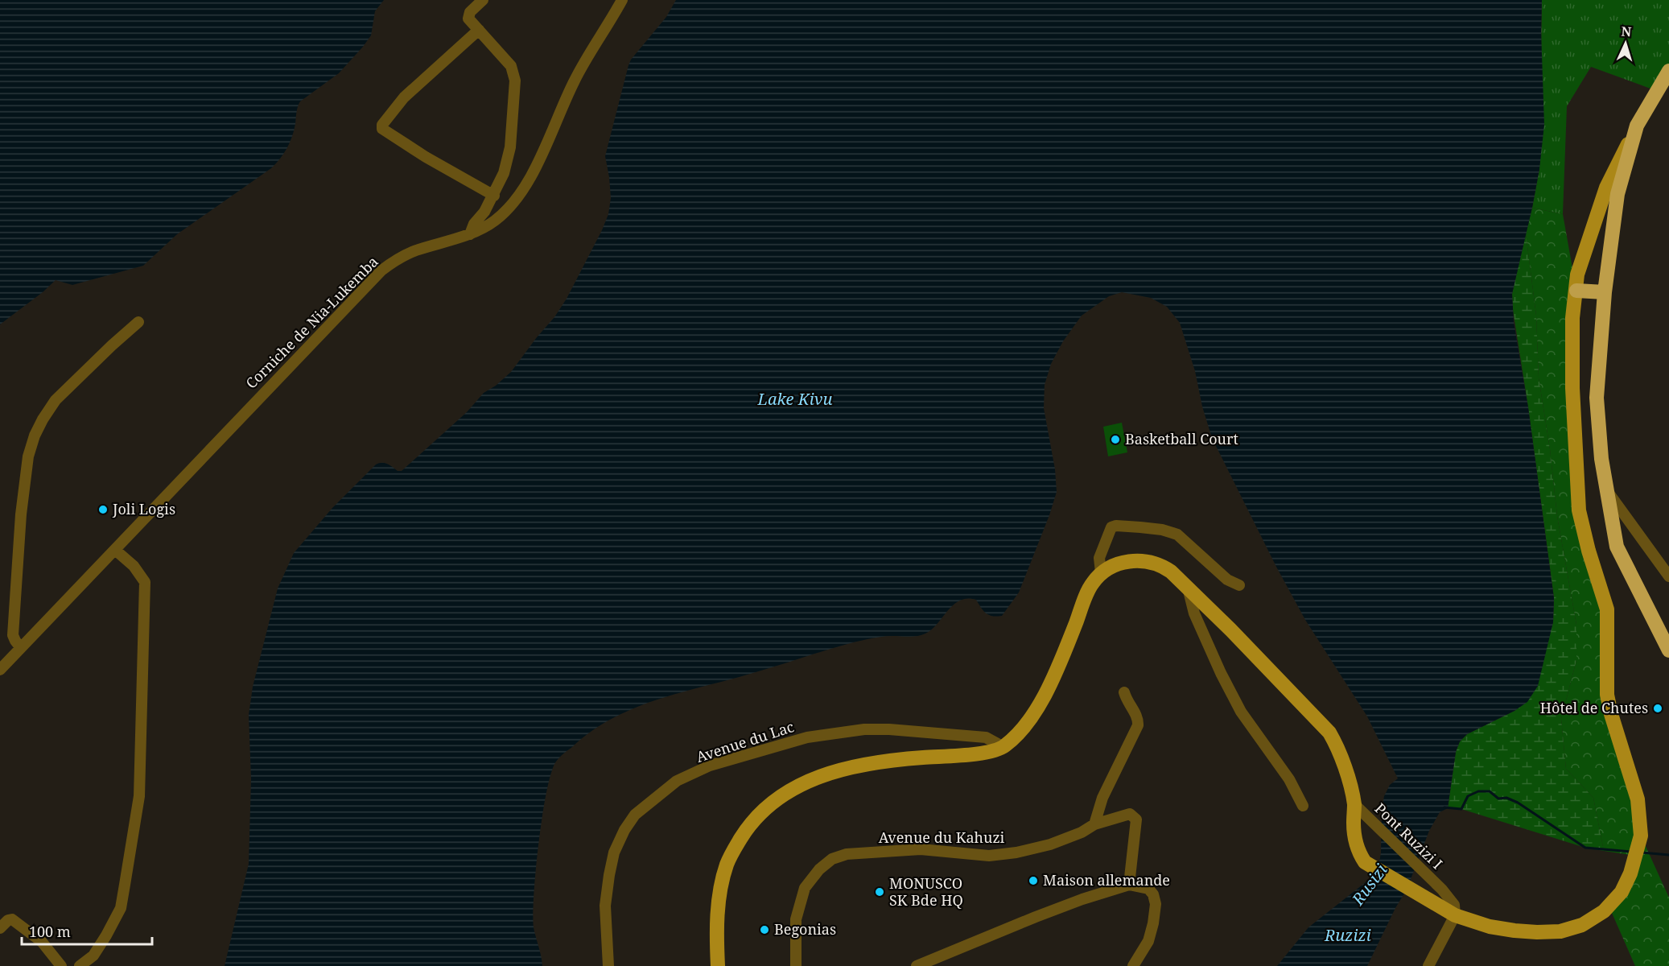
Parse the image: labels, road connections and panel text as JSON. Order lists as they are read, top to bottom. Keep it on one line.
{"streets":{"street":["Corniche de Nia-Lukemba","Avenue du Lac","Pont Ruzizi I","Avenue du Kahuzi"]},"water":["Lake Kivu","Rusizi","Ruzizi"],"places":["Basketball Court","Joli Logis","Hôtel de Chutes","Maison allemande","MONUSCO SK Bde HQ","Begonias"],"scale_bar":"100 m","north":"top"}
